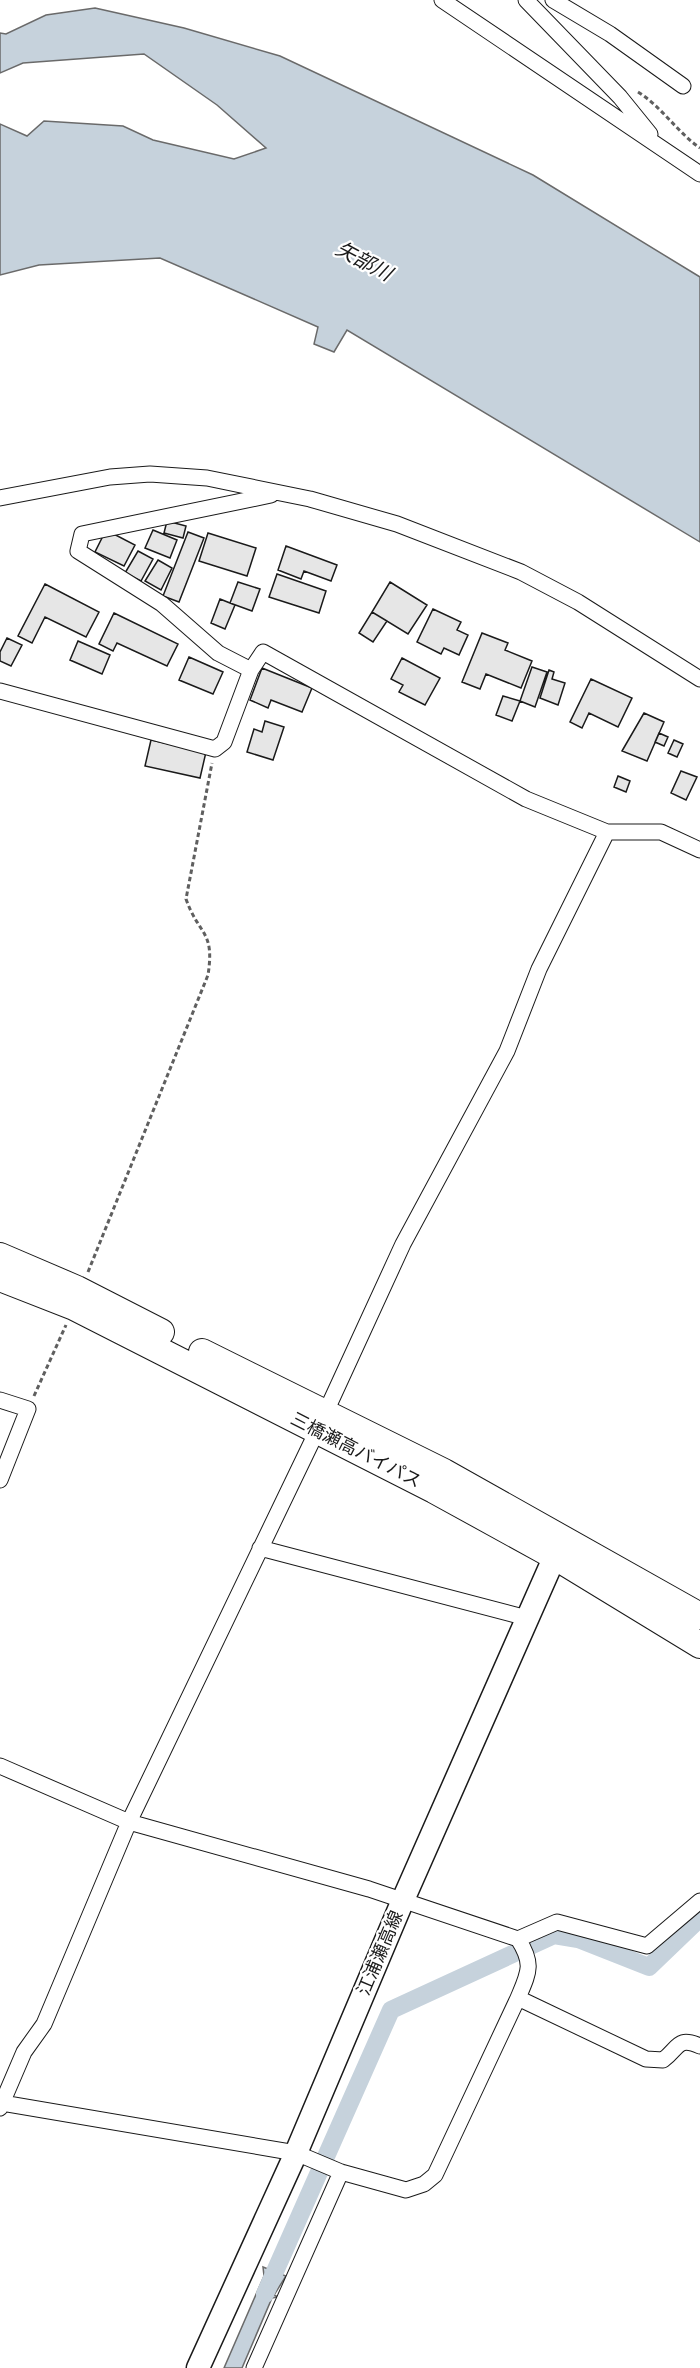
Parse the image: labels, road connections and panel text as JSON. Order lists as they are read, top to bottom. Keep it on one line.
{"streets":{"highway":["三橋瀬高バイパス"],"main road":["江浦瀬高線"]},"crossings":[["三橋瀬高バイパス","江浦瀬高線"]],"water":["矢部川"]}
